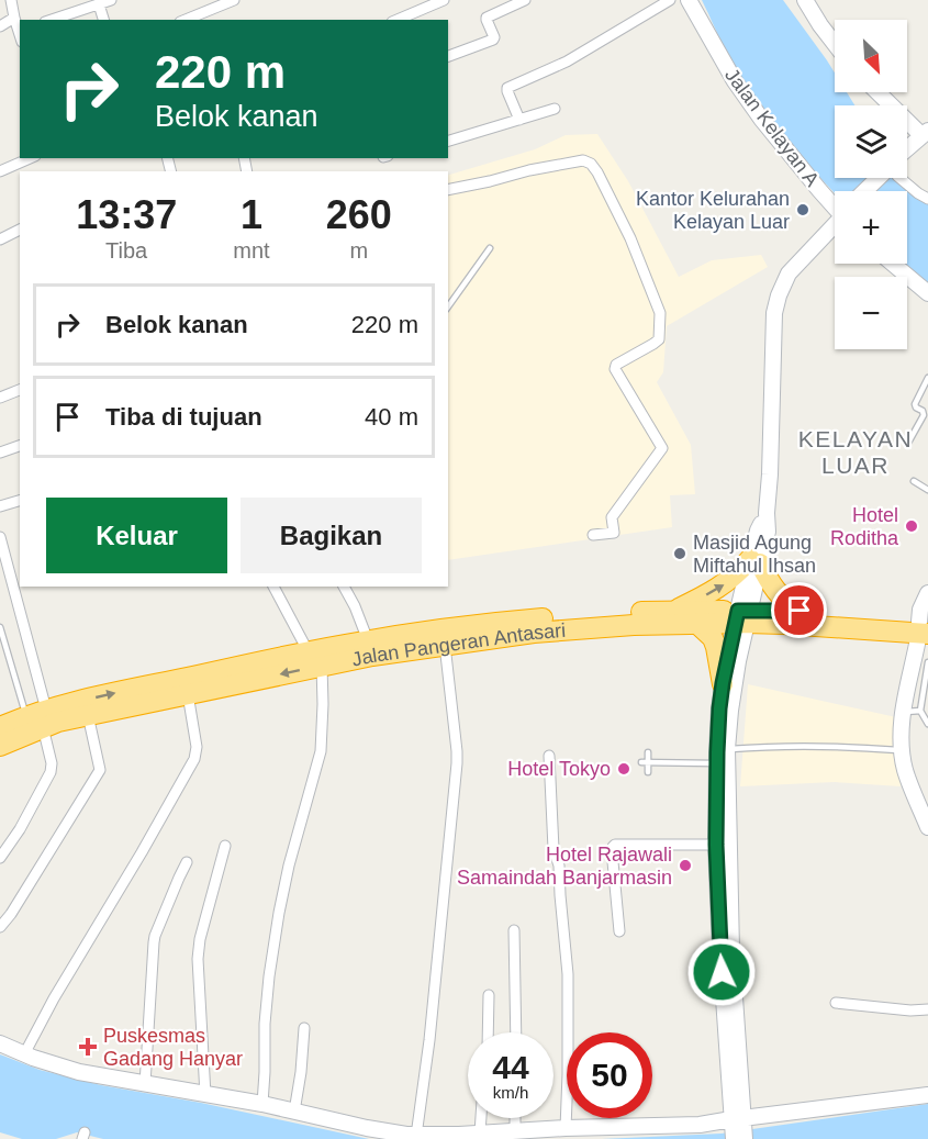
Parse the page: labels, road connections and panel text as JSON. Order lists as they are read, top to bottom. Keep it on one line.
{"streets":{"highway":["Jalan Pangeran Antasari"],"street":["Jalan Kelayan A"]},"districts":["KELAYAN LUAR"],"places":{"other":["Kantor Kelurahan Kelayan Luar","Hotel Roditha","Masjid Agung Miftahul Ihsan","Hotel Tokyo","Hotel Rajawali Samaindah Banjarmasin"],"health":["Puskesmas Gadang Hanyar"]},"north":"bottom right","page":{"map_buttons":["+","−"],"turn":["220 m","Belok kanan"],"eta":["13:37","Tiba","1","mnt","260","m"],"list":[{"name":"Belok kanan","value":"220 m"},{"name":"Tiba di tujuan","value":"40 m"}],"buttons":["Keluar","Bagikan"],"speed":"44 km/h","limit":"50"}}
